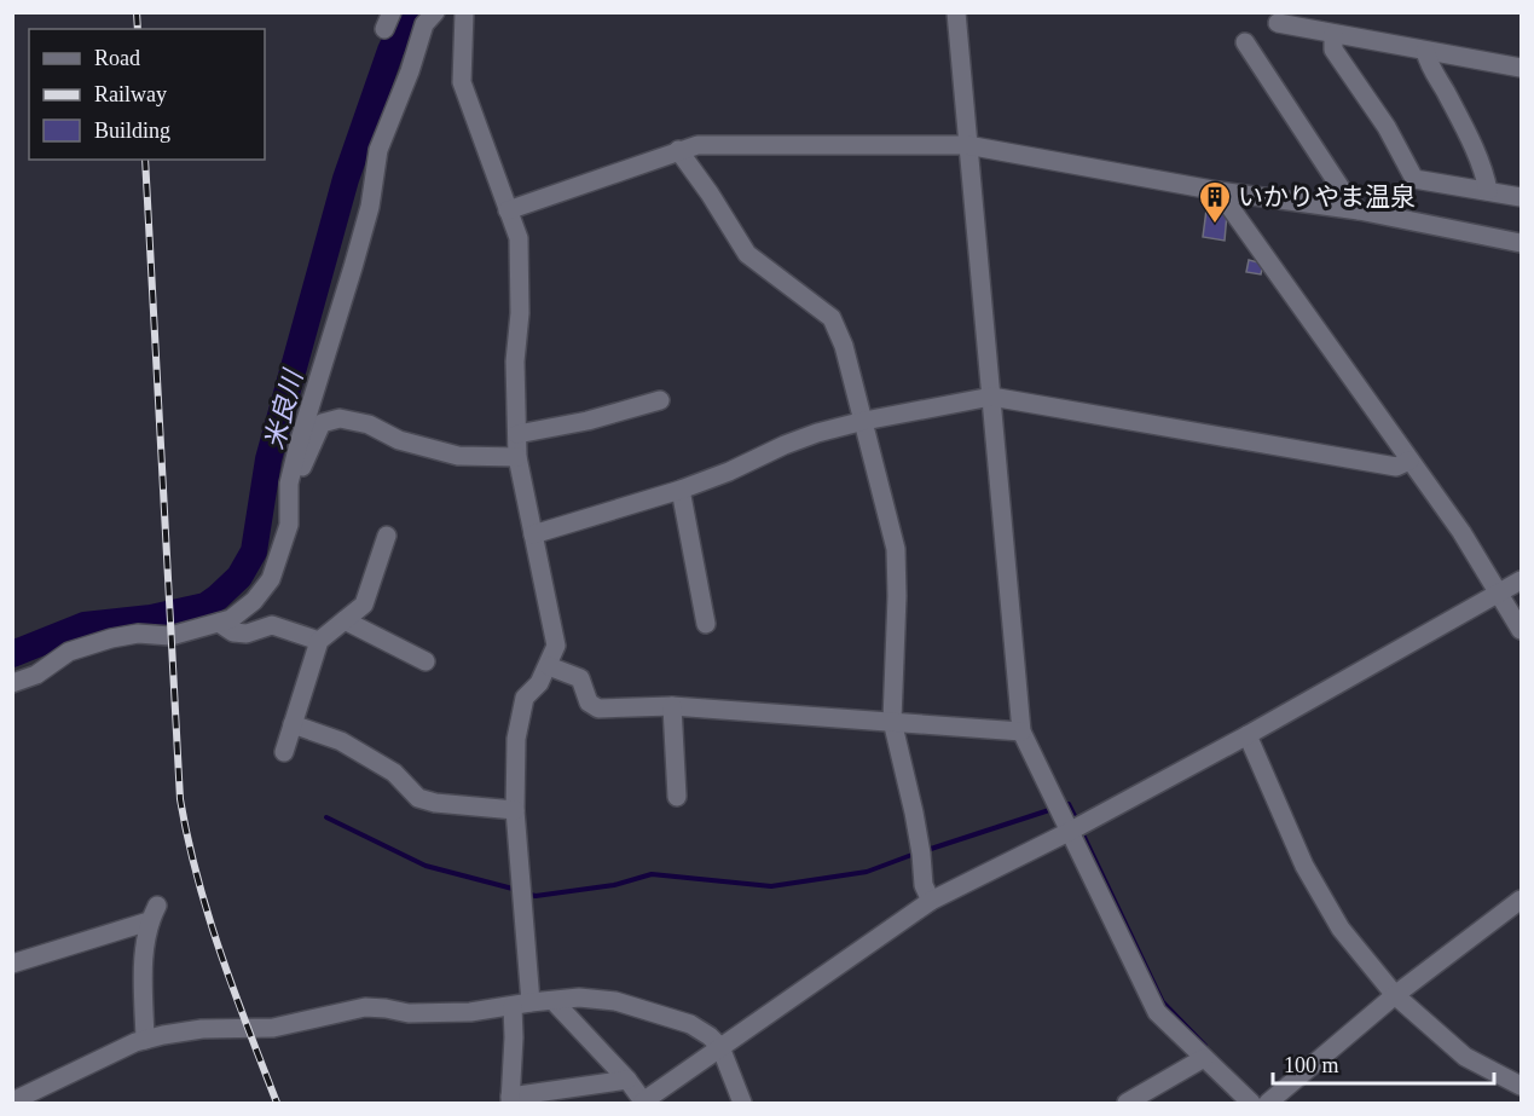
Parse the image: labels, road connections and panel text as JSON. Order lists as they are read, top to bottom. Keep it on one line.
{"water":["米良川"],"places":{"building":["いかりやま温泉"]},"legend":["Road","Railway","Building"],"scale_bar":"100 m"}
